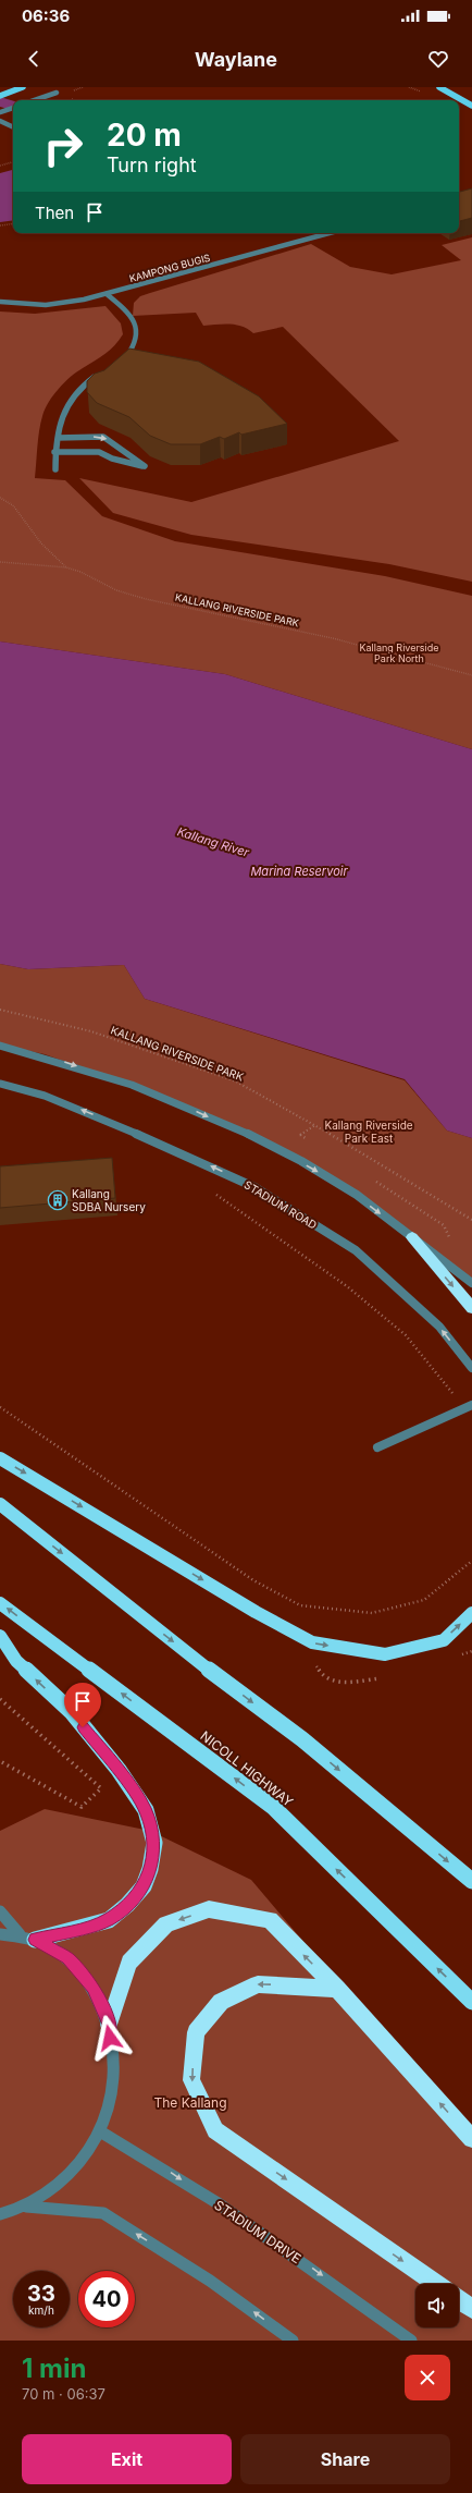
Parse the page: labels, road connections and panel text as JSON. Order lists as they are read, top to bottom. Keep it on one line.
{"streets":{"highway":["NICOLL HIGHWAY"],"street":["KAMPONG BUGIS","STADIUM ROAD","STADIUM DRIVE"],"path":["KALLANG RIVERSIDE PARK"]},"water":["Kallang River","Marina Reservoir"],"parks":["Kallang Riverside Park North","Kallang Riverside Park East","The Kallang"],"places":{"building":["Kallang SDBA Nursery"]},"page":{"status":"06:36","header":"Waylane","turn":["20 m","Turn right"],"then":"Then","speed":"33 km/h","limit":"40","heading":["1 min","70 m · 06:37"],"buttons":["Exit","Share"]}}
